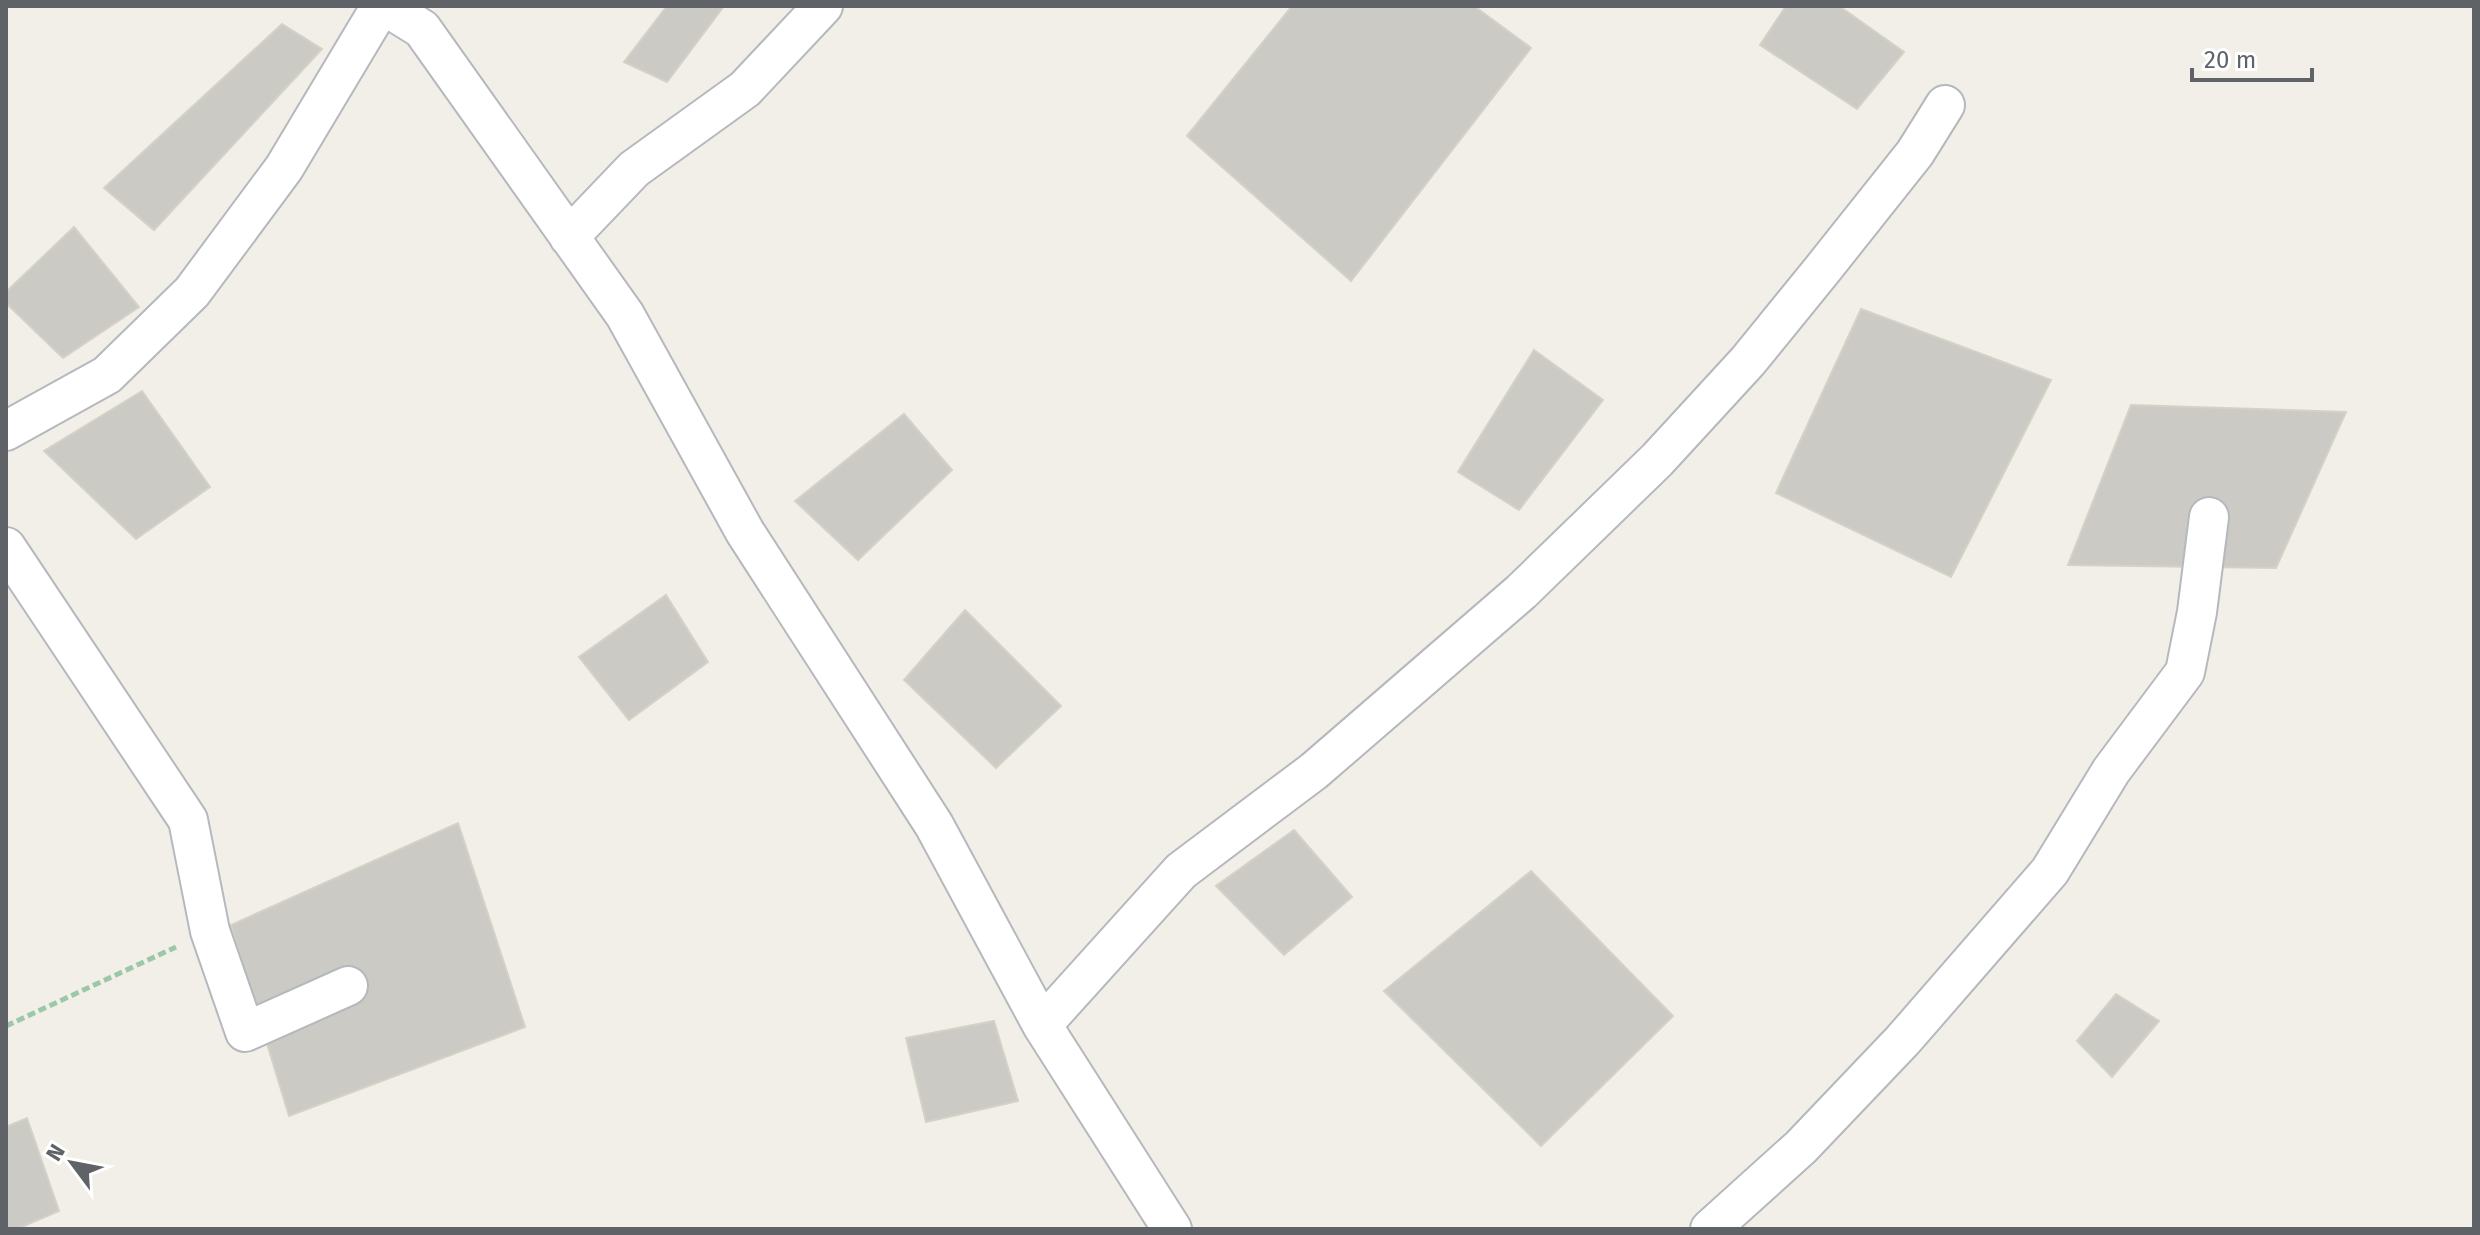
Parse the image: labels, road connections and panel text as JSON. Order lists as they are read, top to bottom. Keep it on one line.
{"scale_bar":"20 m","north":"top left"}
